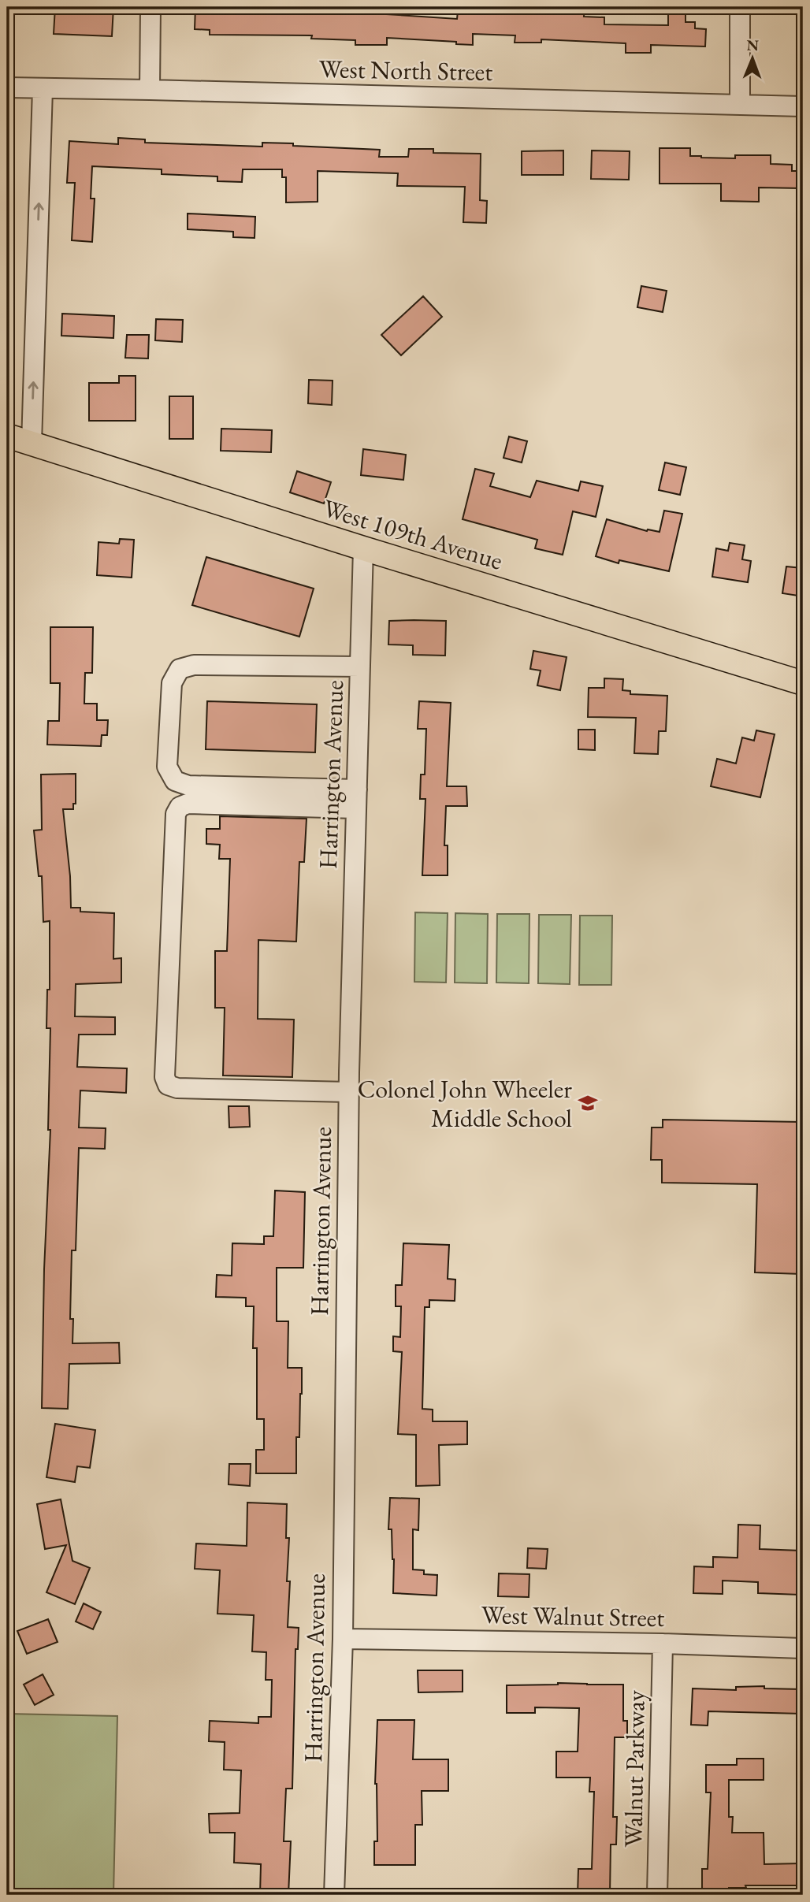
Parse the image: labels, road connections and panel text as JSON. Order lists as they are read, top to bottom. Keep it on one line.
{"streets":{"main road":["West 109th Avenue"],"street":["West North Street","Harrington Avenue","West Walnut Street","Walnut Parkway"]},"crossings":[["West 109th Avenue","Harrington Avenue"],["Harrington Avenue","West Walnut Street"],["West Walnut Street","Walnut Parkway"]],"places":{"school or university":["Colonel John Wheeler Middle School"]},"north":"top"}
